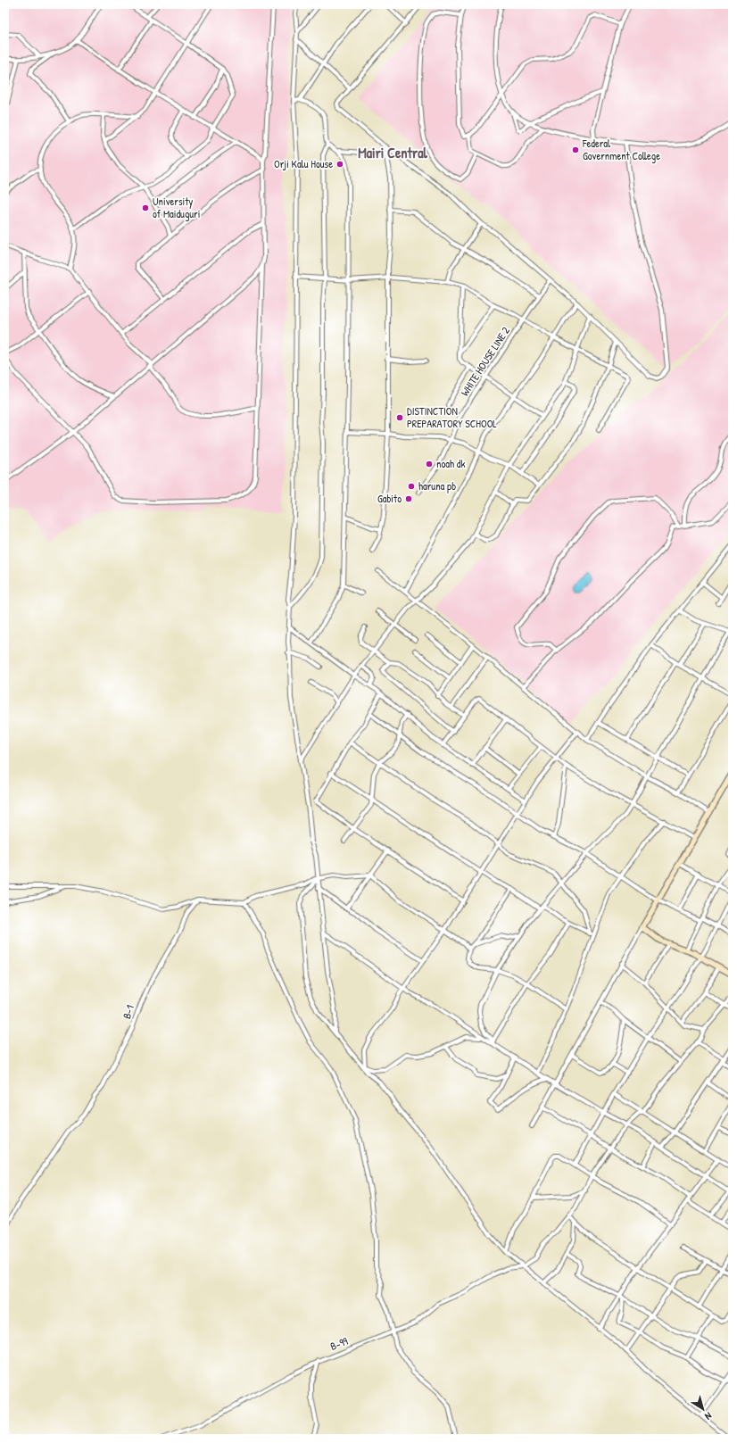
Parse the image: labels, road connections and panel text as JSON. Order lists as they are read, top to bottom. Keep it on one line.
{"streets":{"street":["WHITE HOUSE LINE 2","B-1","B-99"]},"districts":["Mairi Central"],"places":["Federal Government College","Orji Kalu House","University of Maiduguri","DISTINCTION PREPARATORY SCHOOL","noah dk","haruna pb","Gabito"],"north":"bottom right"}
